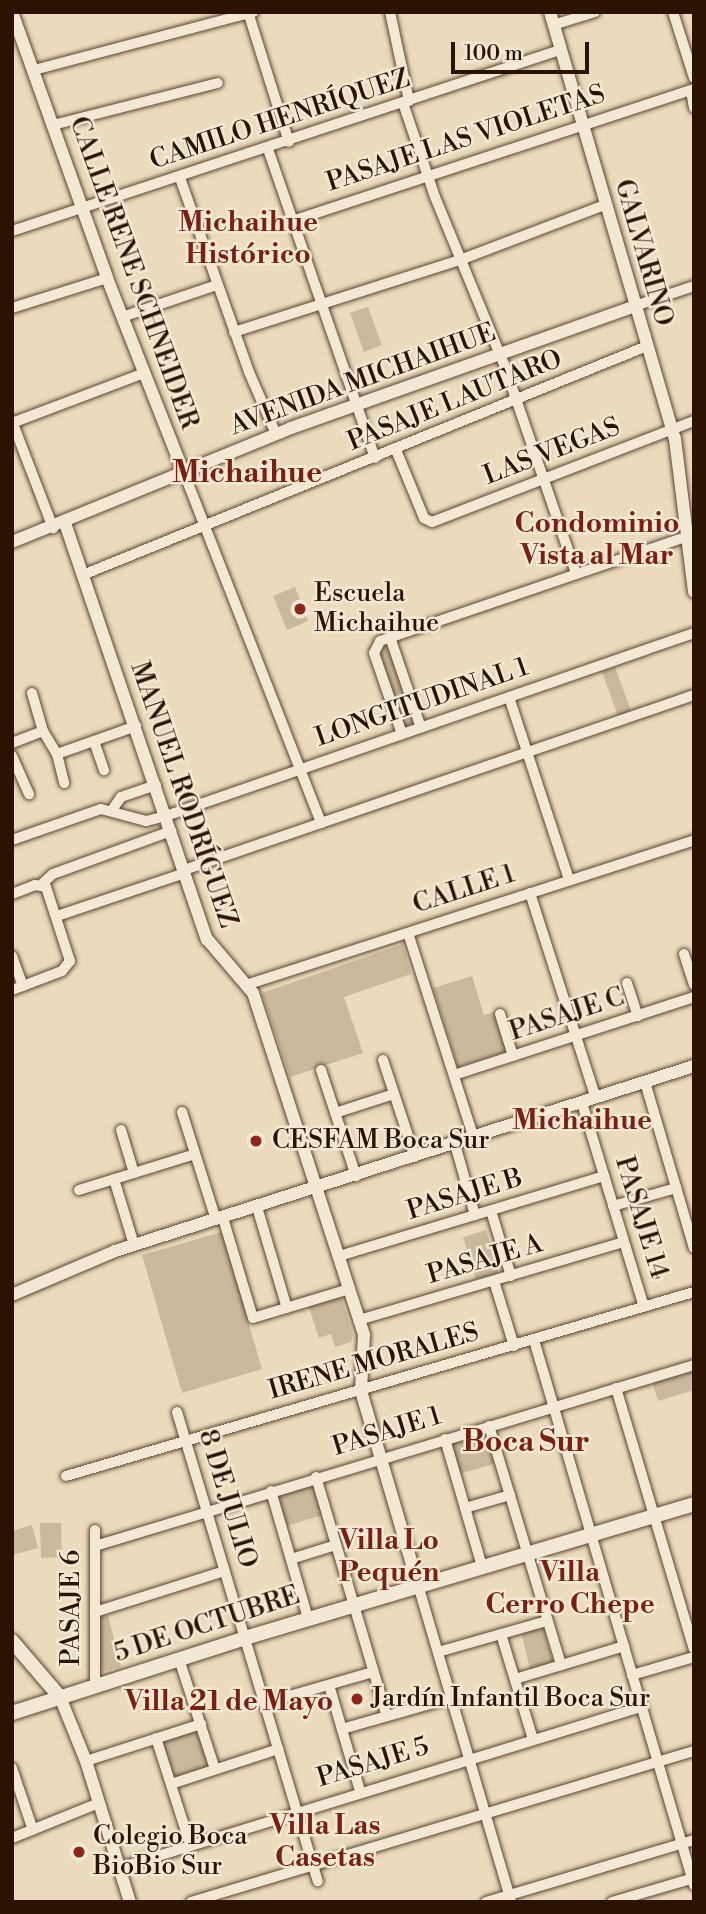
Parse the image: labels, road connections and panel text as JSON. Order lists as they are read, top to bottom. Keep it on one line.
{"streets":{"main road":["5 DE OCTUBRE"],"street":["CAMILO HENRÍQUEZ","PASAJE LAS VIOLETAS","GALVARINO","CALLE RENE SCHNEIDER","AVENIDA MICHAIHUE","PASAJE LAUTARO","LAS VEGAS","LONGITUDINAL 1","MANUEL RODRÍGUEZ","CALLE 1","PASAJE C","PASAJE B","PASAJE 14","PASAJE A","IRENE MORALES","PASAJE 1","8 DE JULIO","PASAJE 6","PASAJE 5"]},"crossings":[["CAMILO HENRÍQUEZ","GALVARINO"],["CAMILO HENRÍQUEZ","CALLE RENE SCHNEIDER"],["PASAJE LAS VIOLETAS","GALVARINO"],["GALVARINO","AVENIDA MICHAIHUE"],["GALVARINO","PASAJE LAUTARO"],["GALVARINO","LAS VEGAS"],["CALLE RENE SCHNEIDER","AVENIDA MICHAIHUE"],["CALLE RENE SCHNEIDER","PASAJE LAUTARO"],["CALLE RENE SCHNEIDER","LONGITUDINAL 1"],["AVENIDA MICHAIHUE","MANUEL RODRÍGUEZ"],["PASAJE LAUTARO","LAS VEGAS"],["PASAJE LAUTARO","MANUEL RODRÍGUEZ"],["LONGITUDINAL 1","MANUEL RODRÍGUEZ"],["MANUEL RODRÍGUEZ","CALLE 1"],["MANUEL RODRÍGUEZ","PASAJE B"],["MANUEL RODRÍGUEZ","PASAJE A"],["MANUEL RODRÍGUEZ","IRENE MORALES"],["PASAJE B","PASAJE 14"],["PASAJE 14","PASAJE A"],["PASAJE 14","IRENE MORALES"],["IRENE MORALES","8 DE JULIO"],["PASAJE 1","8 DE JULIO"],["PASAJE 1","PASAJE 6"],["8 DE JULIO","5 DE OCTUBRE"],["8 DE JULIO","PASAJE 5"],["PASAJE 6","5 DE OCTUBRE"]],"districts":["Michaihue Histórico","Michaihue","Condominio Vista al Mar","Michaihue","Boca Sur","Villa Lo Pequén","Villa Cerro Chepe","Villa 21 de Mayo","Villa Las Casetas"],"places":["Escuela Michaihue","CESFAM Boca Sur","Jardín Infantil Boca Sur","Colegio Boca BioBio Sur"],"scale_bar":"100 m"}
